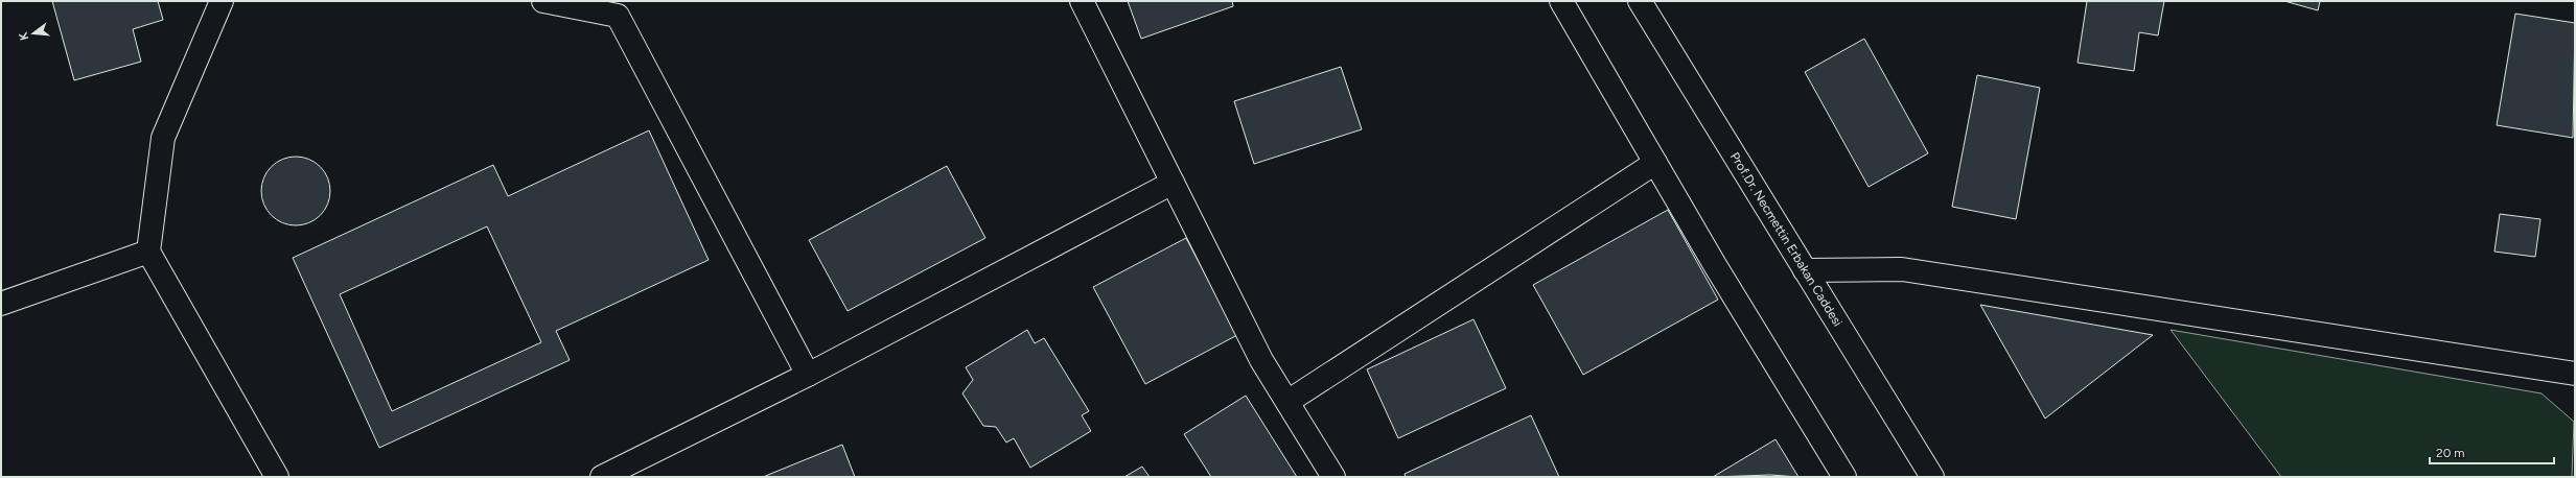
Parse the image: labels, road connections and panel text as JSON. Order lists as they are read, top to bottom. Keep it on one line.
{"streets":{"street":["Prof.Dr. Necmettin Erbakan Caddesi"]},"scale_bar":"20 m","north":"left"}
